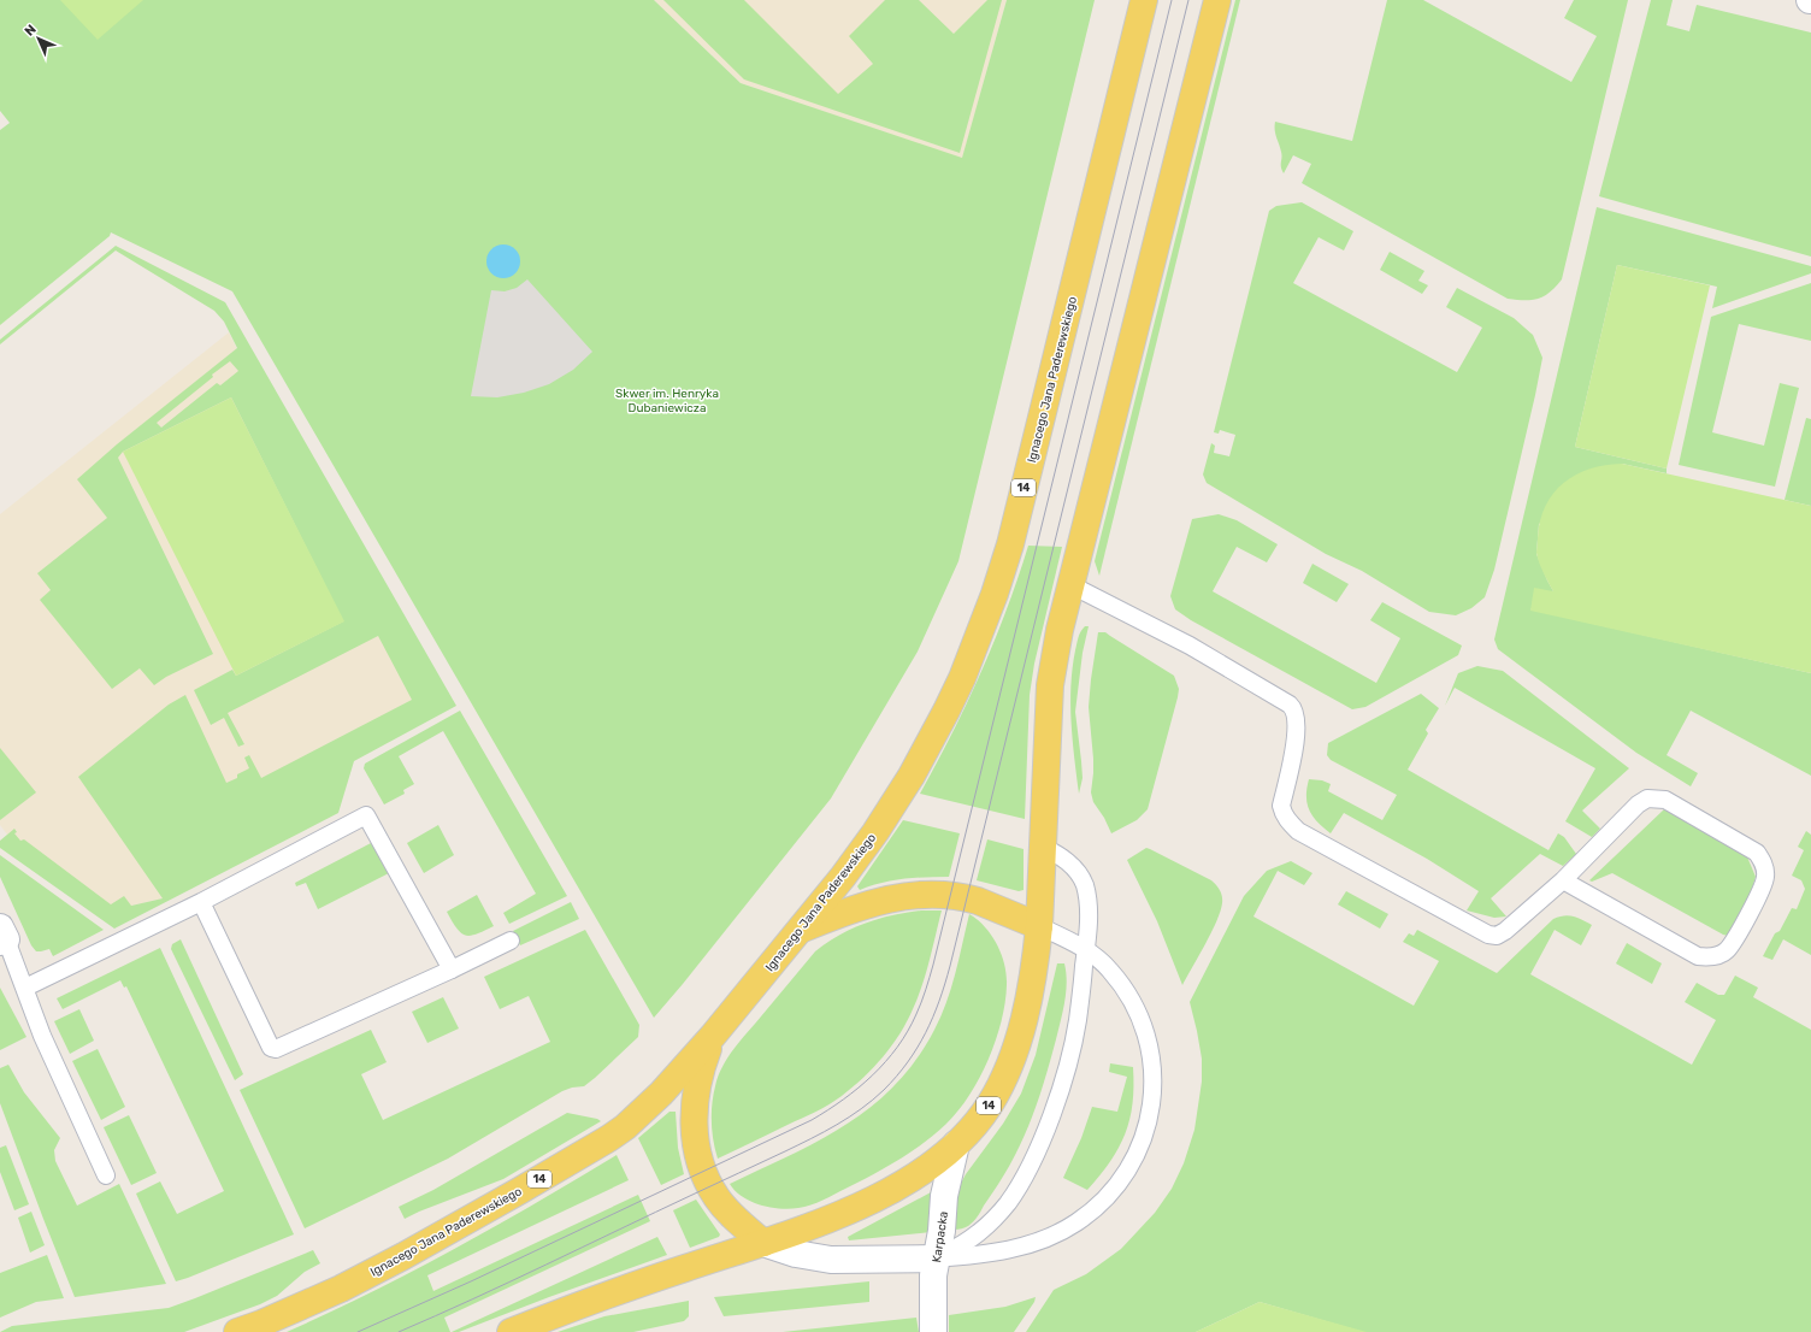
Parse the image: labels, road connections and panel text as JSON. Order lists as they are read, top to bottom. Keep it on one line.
{"streets":{"main road":["Ignacego Jana Paderewskiego","14"],"street":["Karpacka"]},"crossings":[["14","Karpacka"]],"parks":["Skwer im. Henryka Dubaniewicza"],"north":"top left"}
